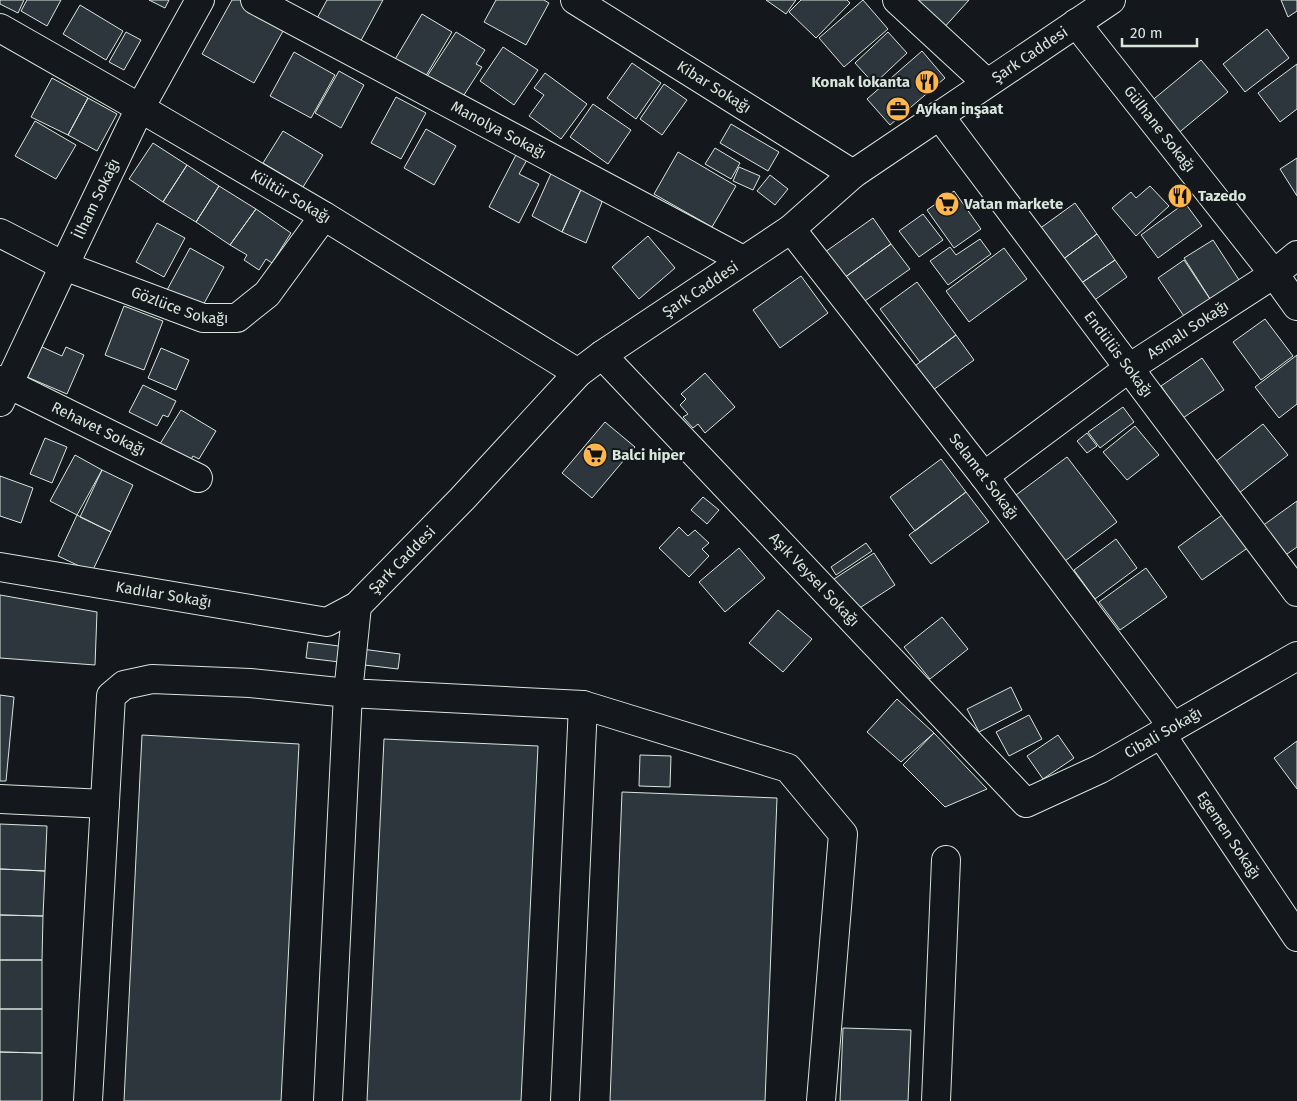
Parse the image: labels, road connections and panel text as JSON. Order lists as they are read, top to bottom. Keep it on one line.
{"streets":{"street":["Şark Caddesi","Kibar Sokağı","Manolya Sokağı","Gülhane Sokağı","Kültür Sokağı","İlham Sokağı","Gözlüce Sokağı","Asmalı Sokağı","Endülüs Sokağı","Rehavet Sokağı","Selamet Sokağı","Aşık Veysel Sokağı","Kadılar Sokağı","Cibali Sokağı","Egemen Sokağı"]},"crossings":[["Şark Caddesi","Kibar Sokağı"],["Şark Caddesi","Manolya Sokağı"],["Şark Caddesi","Gülhane Sokağı"],["Şark Caddesi","Kültür Sokağı"],["Şark Caddesi","Endülüs Sokağı"],["Şark Caddesi","Selamet Sokağı"],["Şark Caddesi","Aşık Veysel Sokağı"],["Şark Caddesi","Kadılar Sokağı"],["Gülhane Sokağı","Asmalı Sokağı"],["Kültür Sokağı","İlham Sokağı"],["Kültür Sokağı","Gözlüce Sokağı"],["İlham Sokağı","Gözlüce Sokağı"],["İlham Sokağı","Rehavet Sokağı"],["Asmalı Sokağı","Endülüs Sokağı"],["Asmalı Sokağı","Selamet Sokağı"],["Selamet Sokağı","Cibali Sokağı"],["Selamet Sokağı","Egemen Sokağı"],["Aşık Veysel Sokağı","Cibali Sokağı"],["Cibali Sokağı","Egemen Sokağı"]],"places":{"restaurant":["Konak lokanta","Tazedo"],"office":["Aykan inşaat"],"supermarket":["Vatan markete","Balci hiper"]},"scale_bar":"20 m"}
